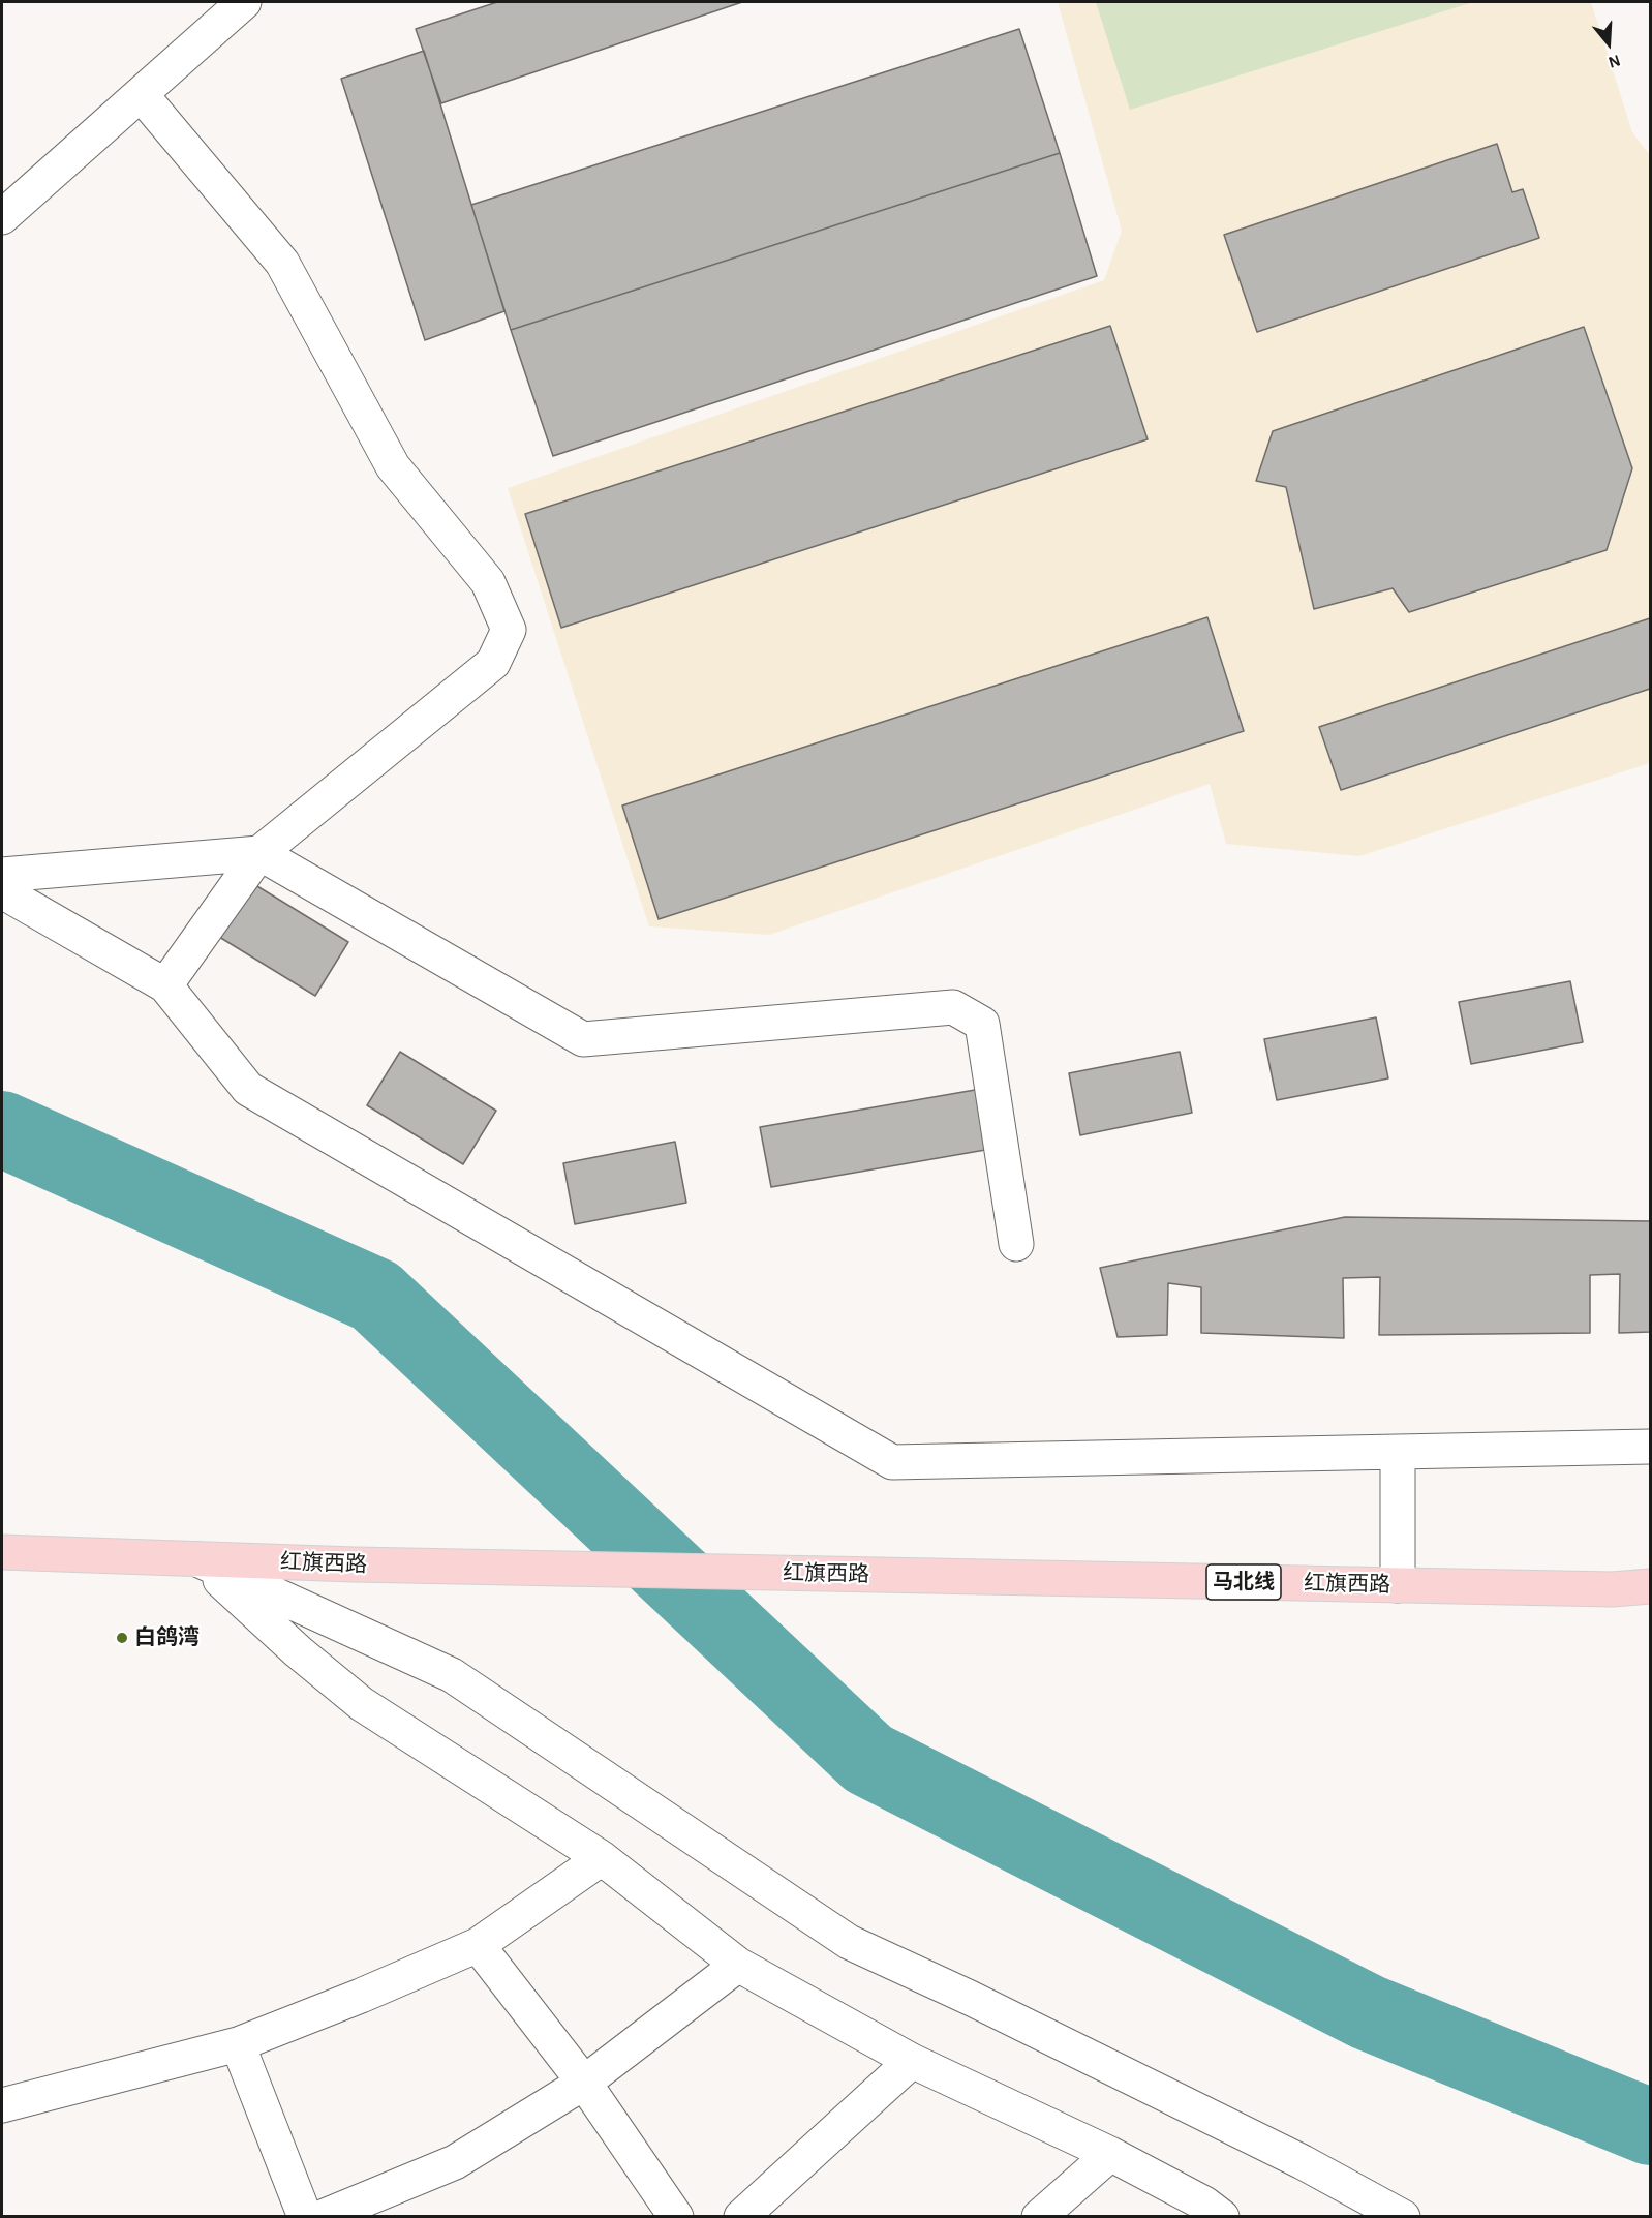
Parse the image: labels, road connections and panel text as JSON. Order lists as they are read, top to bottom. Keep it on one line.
{"streets":{"main road":["红旗西路","马北线"]},"places":["白鸽湾"],"north":"bottom"}
